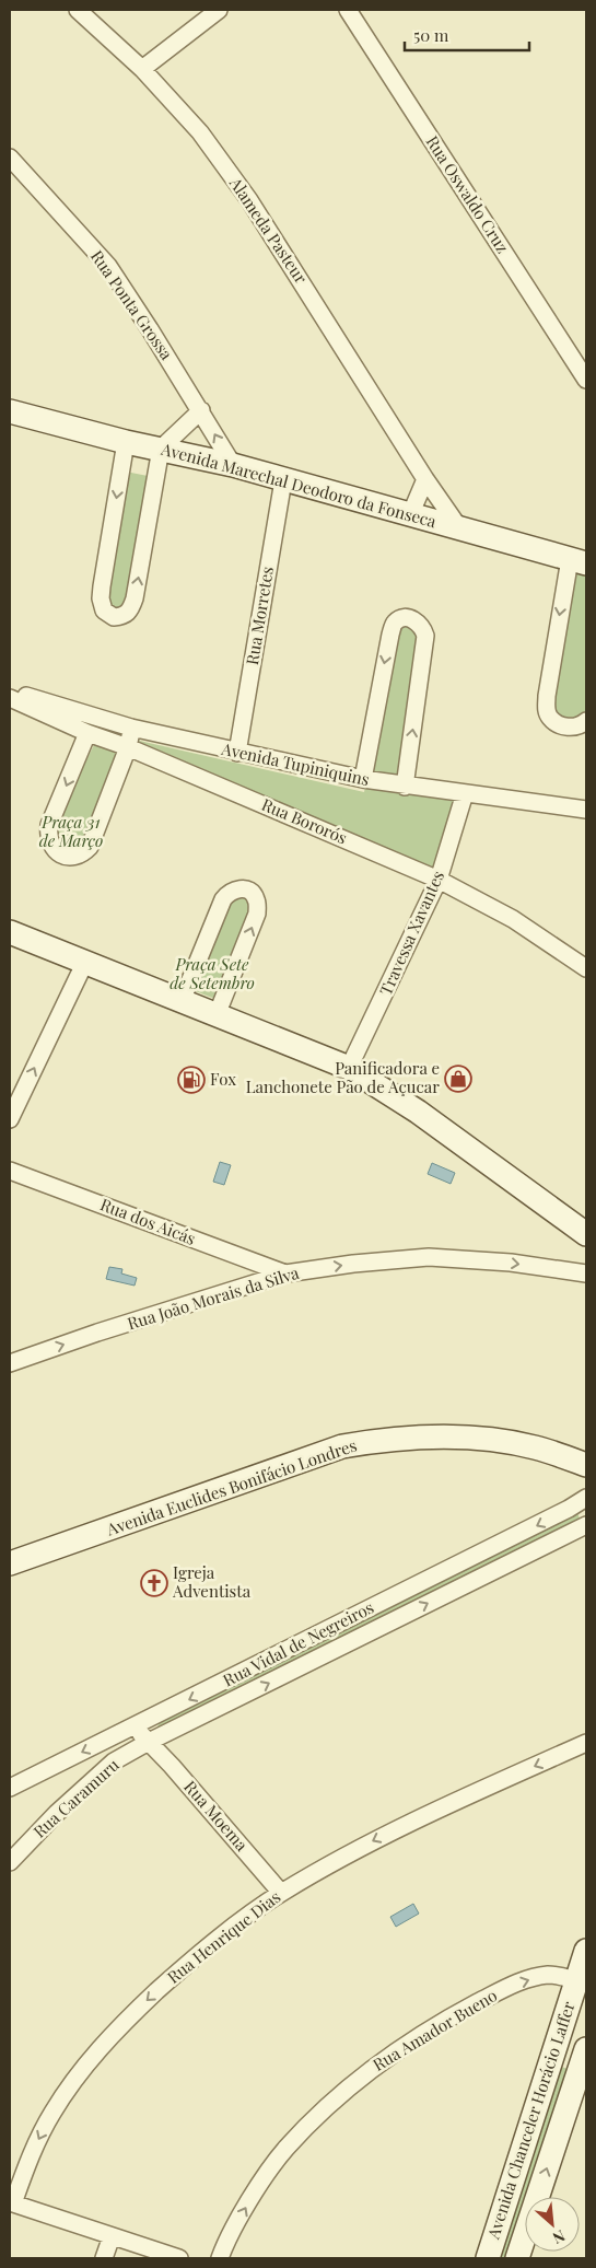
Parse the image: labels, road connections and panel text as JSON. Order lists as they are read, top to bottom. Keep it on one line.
{"streets":{"street":["Rua Oswaldo Cruz","Alameda Pasteur","Rua Ponta Grossa","Avenida Marechal Deodoro da Fonseca","Rua Morretes","Avenida Tupiniquins","Rua Bororós","Travessa Xavantes","Rua dos Aicás","Rua João Morais da Silva","Avenida Euclides Bonifácio Londres","Rua Vidal de Negreiros","Rua Caramuru","Rua Moema","Rua Henrique Dias","Rua Amador Bueno","Avenida Chanceler Horácio Laffer"]},"crossings":[["Alameda Pasteur","Avenida Marechal Deodoro da Fonseca"],["Rua Ponta Grossa","Avenida Marechal Deodoro da Fonseca"],["Avenida Marechal Deodoro da Fonseca","Rua Morretes"],["Rua Morretes","Avenida Tupiniquins"],["Avenida Tupiniquins","Travessa Xavantes"],["Rua Bororós","Travessa Xavantes"],["Rua dos Aicás","Rua João Morais da Silva"],["Rua Vidal de Negreiros","Rua Caramuru"],["Rua Vidal de Negreiros","Rua Moema"],["Rua Caramuru","Rua Moema"],["Rua Moema","Rua Henrique Dias"],["Rua Amador Bueno","Avenida Chanceler Horácio Laffer"]],"one_way":["Rua João Morais da Silva","Rua Henrique Dias","Rua Amador Bueno"],"parks":["Praça 31 de Março","Praça Sete de Setembro"],"places":{"shop":["Panificadora e Lanchonete Pão de Açucar"],"fuel station":["Fox"],"church":["Igreja Adventista"]},"scale_bar":"50 m","north":"bottom right"}
